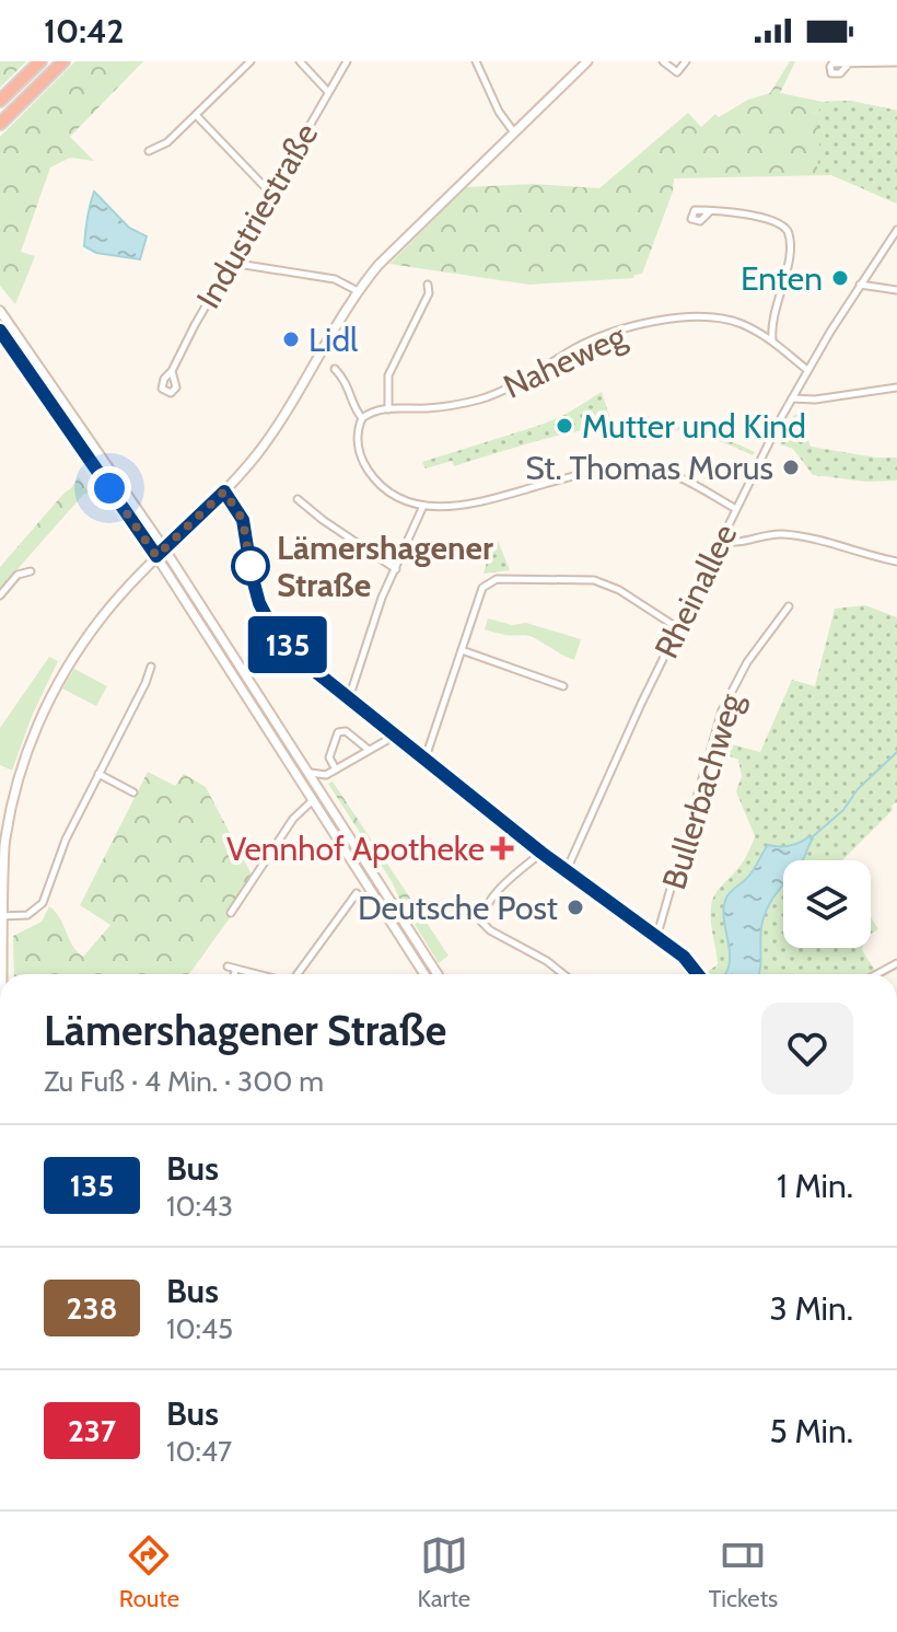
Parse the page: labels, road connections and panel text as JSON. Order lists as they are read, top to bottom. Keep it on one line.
{"streets":{"street":["Industriestraße","Naheweg","Rheinallee","Bullerbachweg"]},"crossings":[["Naheweg","Rheinallee"]],"places":{"other":["Enten","Lidl","Mutter und Kind","St. Thomas Morus","Lämershagener Straße","Deutsche Post"],"health":["Vennhof Apotheke"]},"lines":["bus line 135"],"page":{"status":"10:42","on_map":"135","heading":["Lämershagener Straße","Zu Fuß · 4 Min. · 300 m"],"list":[{"mark":"135","name":"Bus","note":"10:43","value":"1 Min."},{"mark":"238","name":"Bus","note":"10:45","value":"3 Min."},{"mark":"237","name":"Bus","note":"10:47","value":"5 Min."}],"tabs":["Route","Karte","Tickets"]}}
